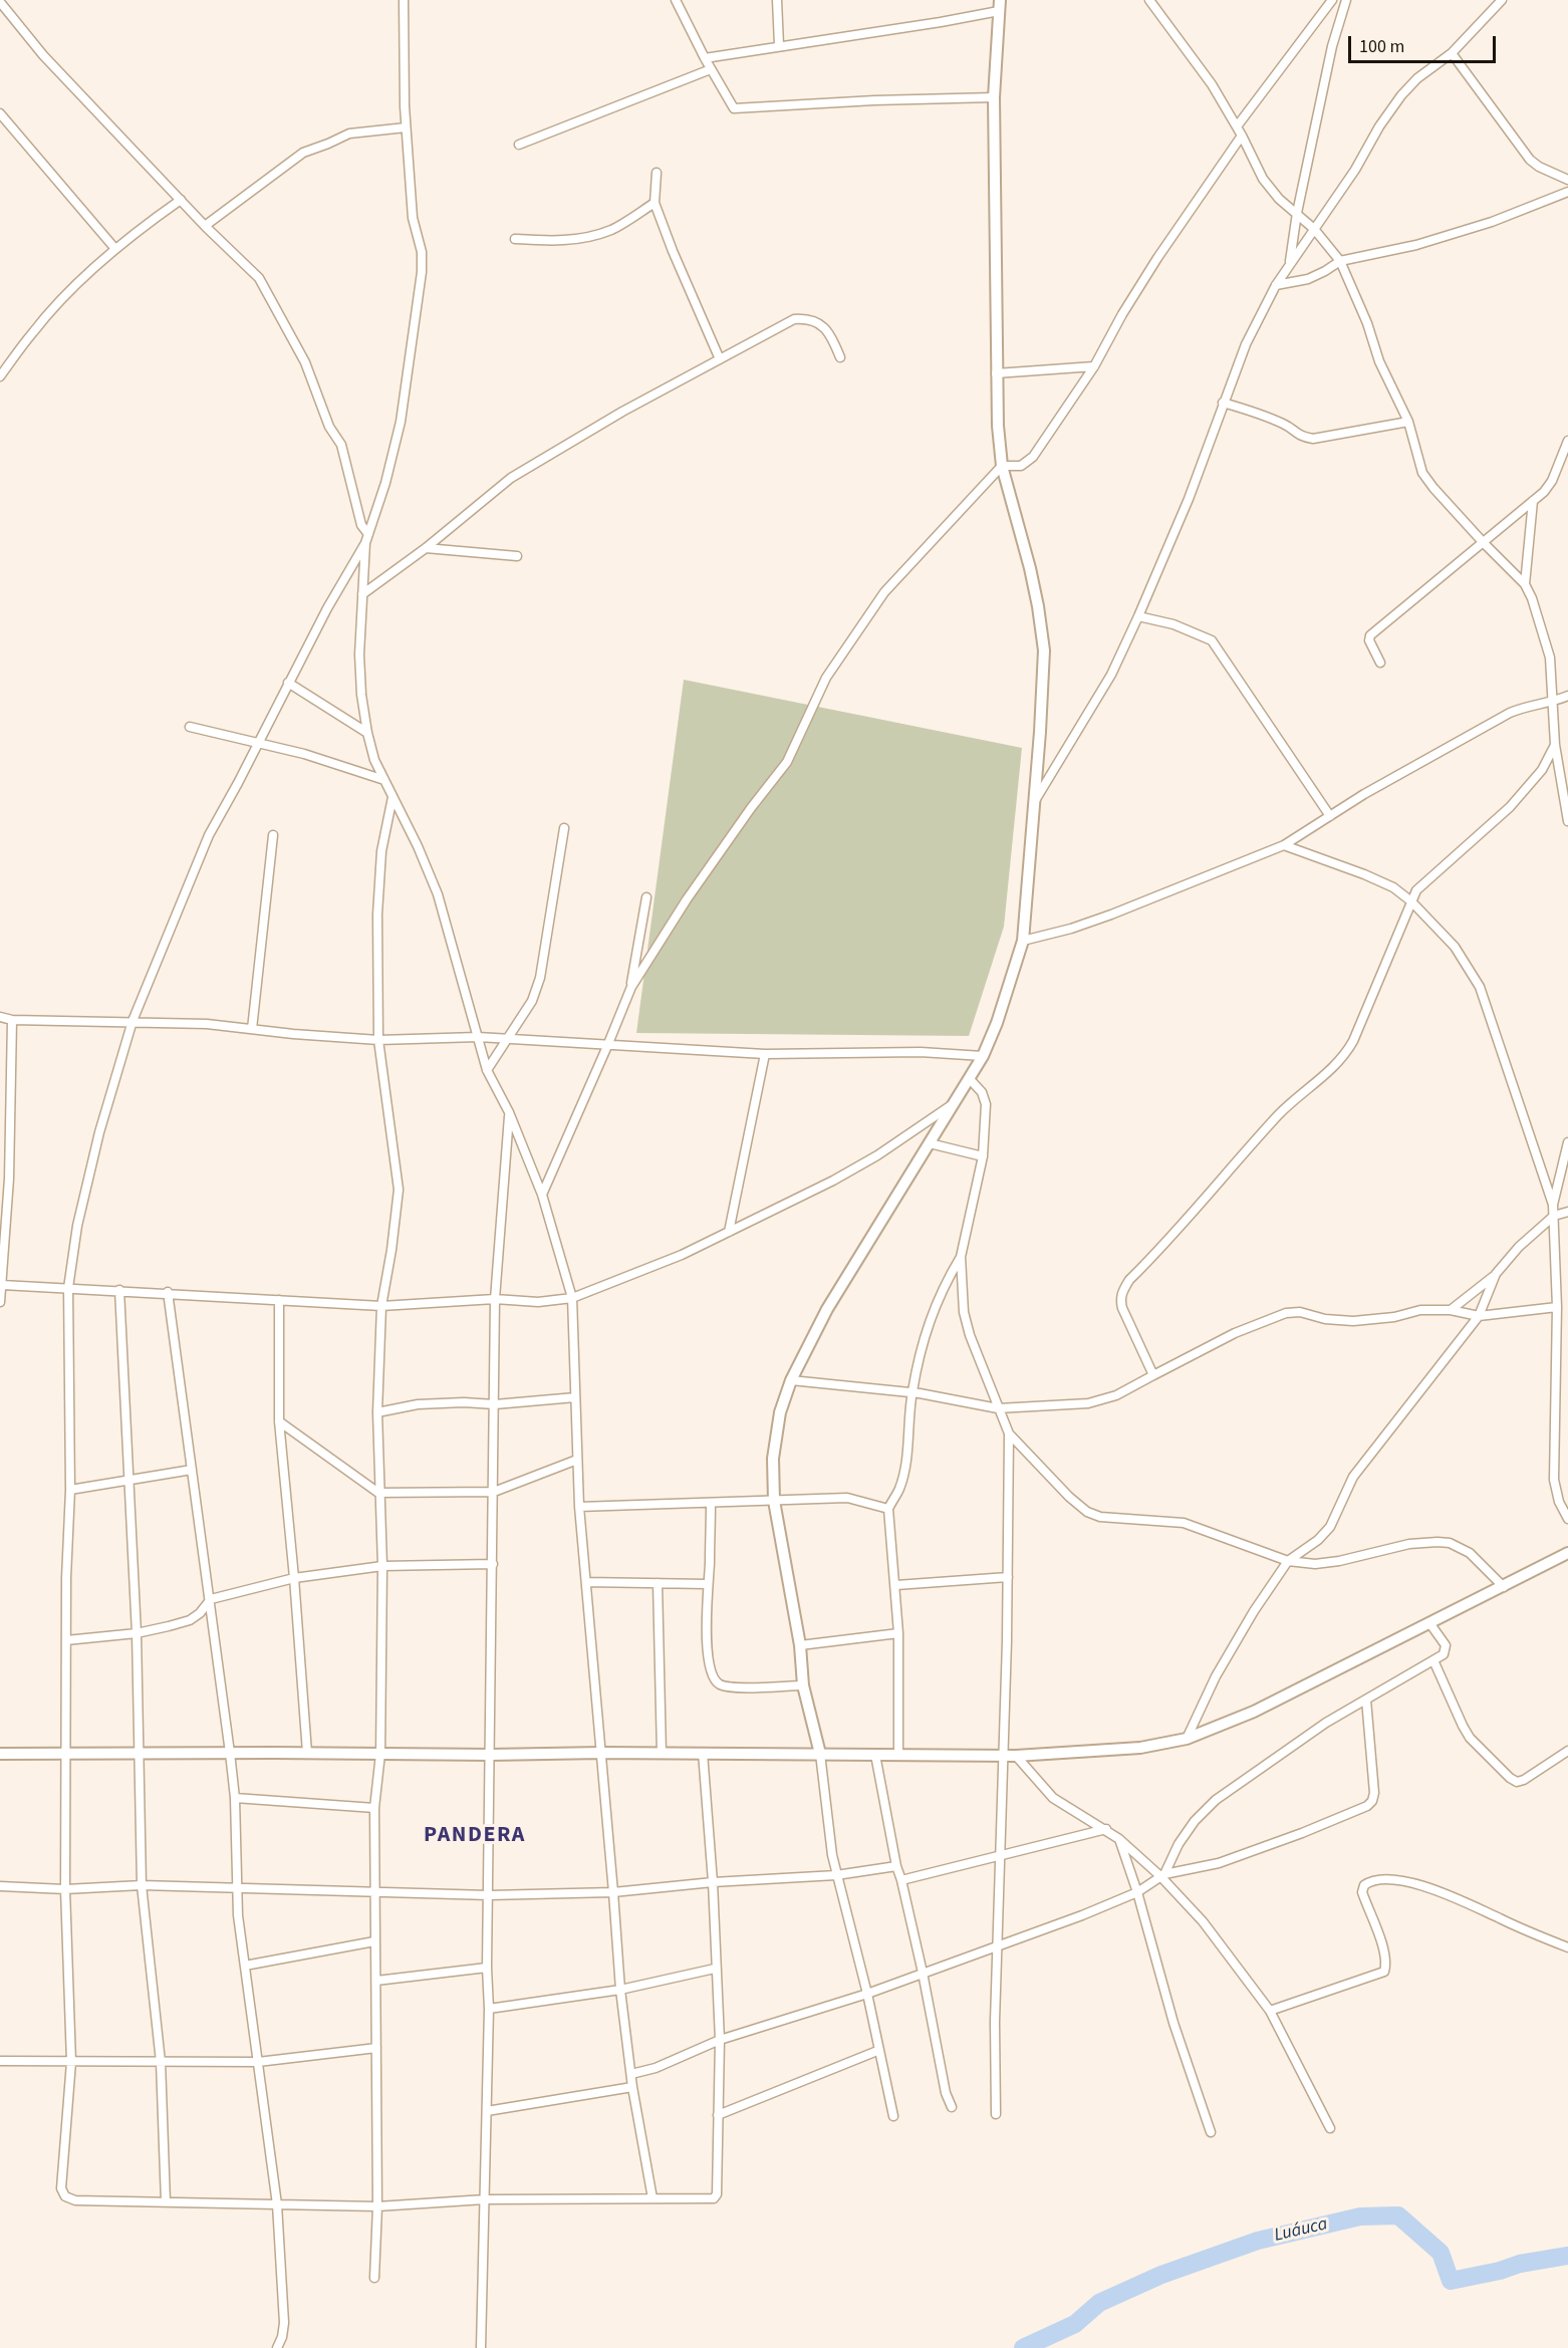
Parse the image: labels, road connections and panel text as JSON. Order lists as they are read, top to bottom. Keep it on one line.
{"districts":["PANDERA"],"water":["Luáuca"],"scale_bar":"100 m"}
